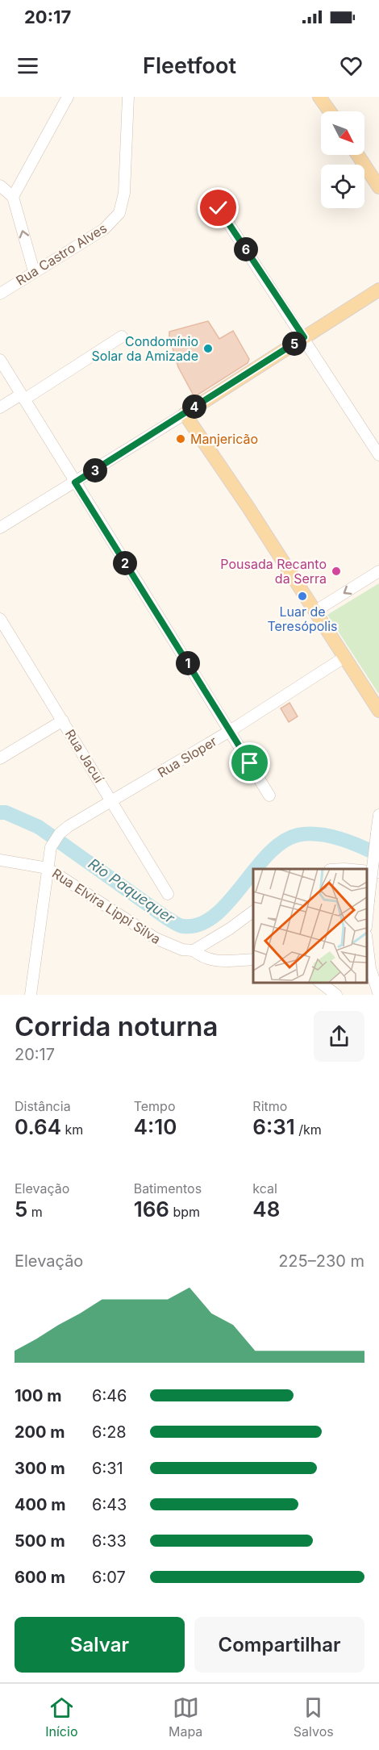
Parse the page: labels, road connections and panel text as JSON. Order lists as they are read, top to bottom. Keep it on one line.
{"streets":{"street":["Rua Castro Alves","Rua Jacuí","Rua Sloper","Rua Elvira Lippi Silva"]},"crossings":[["Rua Jacuí","Rua Sloper"],["Rua Sloper","Rua Elvira Lippi Silva"]],"water":["Rio Paquequer"],"places":["Condomínio Solar da Amizade","Manjericão","Pousada Recanto da Serra","Luar de Teresópolis"],"north":"bottom right","page":{"status":"20:17","header":"Fleetfoot","pins":["6","5","4","3","2","1"],"heading":["Corrida noturna","20:17"],"stats":[["Distância","0.64 km"],["Tempo","4:10"],["Ritmo","6:31 /km"],["Elevação","5 m"],["Batimentos","166 bpm"],["kcal","48"]],"chart":["Elevação","225–230 m"],"list":[{"name":"100 m","note":"6:46"},{"name":"200 m","note":"6:28"},{"name":"300 m","note":"6:31"},{"name":"400 m","note":"6:43"},{"name":"500 m","note":"6:33"},{"name":"600 m","note":"6:07"}],"buttons":["Salvar","Compartilhar"],"tabs":["Início","Mapa","Salvos"]}}
